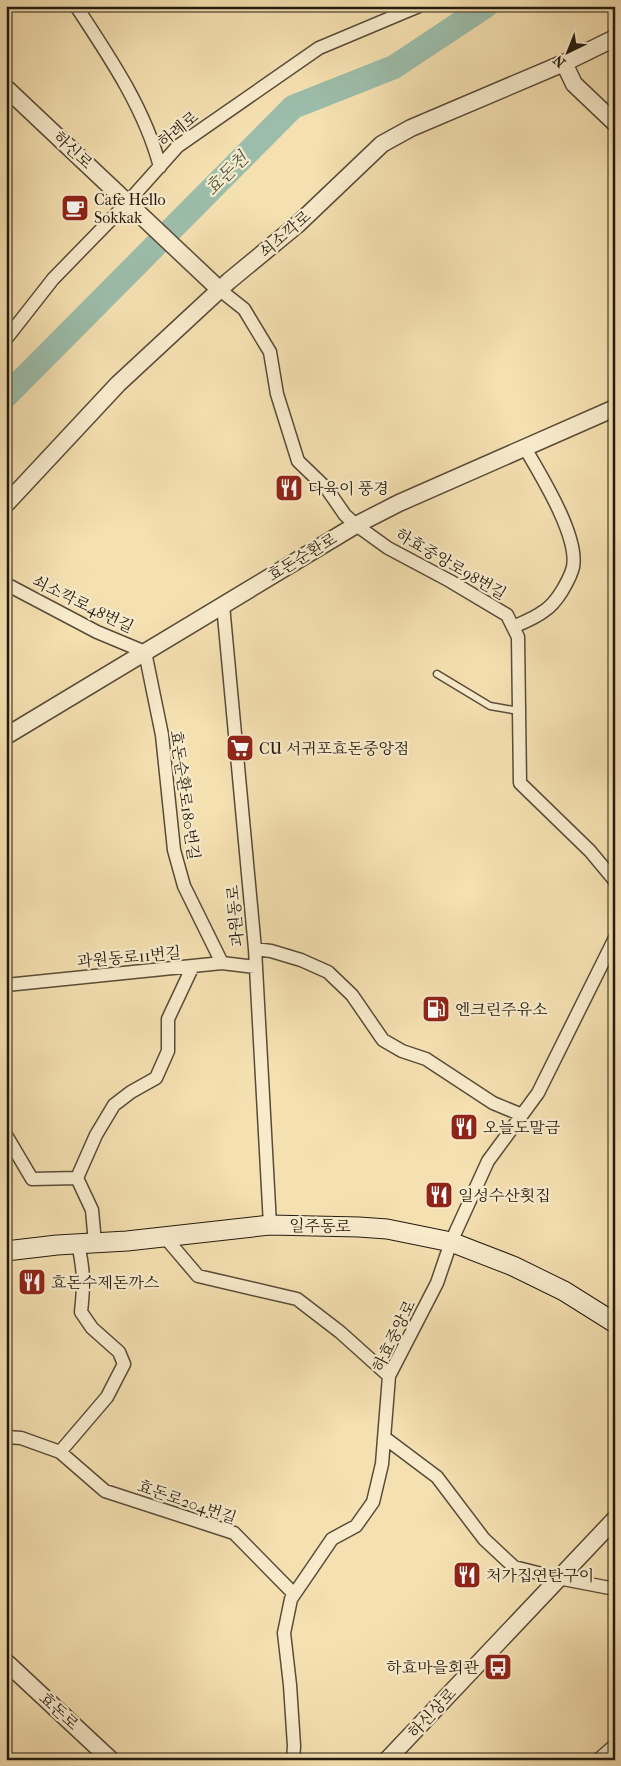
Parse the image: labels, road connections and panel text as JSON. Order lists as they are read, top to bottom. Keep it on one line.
{"streets":{"main road":["일주동로"],"street":["하례로","하신로","쇠소깍로","효돈순환로","하효중앙로98번길","쇠소깍로48번길","효돈순환로180번길","과원동로","과원동로11번길","하효중앙로","효돈로204번길","효돈로","하신상로"]},"crossings":[["하례로","하신로"],["하신로","쇠소깍로"],["하신로","하효중앙로98번길"],["쇠소깍로","하효중앙로98번길"],["효돈순환로","하효중앙로98번길"],["효돈순환로","쇠소깍로48번길"],["효돈순환로","효돈순환로180번길"],["효돈순환로","과원동로"],["쇠소깍로48번길","효돈순환로180번길"],["효돈순환로180번길","과원동로11번길"],["과원동로","과원동로11번길"],["과원동로","일주동로"],["일주동로","하효중앙로"],["하효중앙로","효돈로204번길"]],"water":["효돈천"],"places":{"cafe":["Cafe Hello Sokkak"],"restaurant":["다육이 풍경","오늘도말금","일성수산횟집","효돈수제돈까스","처가집연탄구이"],"supermarket":["CU 서귀포효돈중앙점"],"fuel station":["엔크린주유소"],"bus stop":["하효마을회관"]},"north":"bottom left"}
